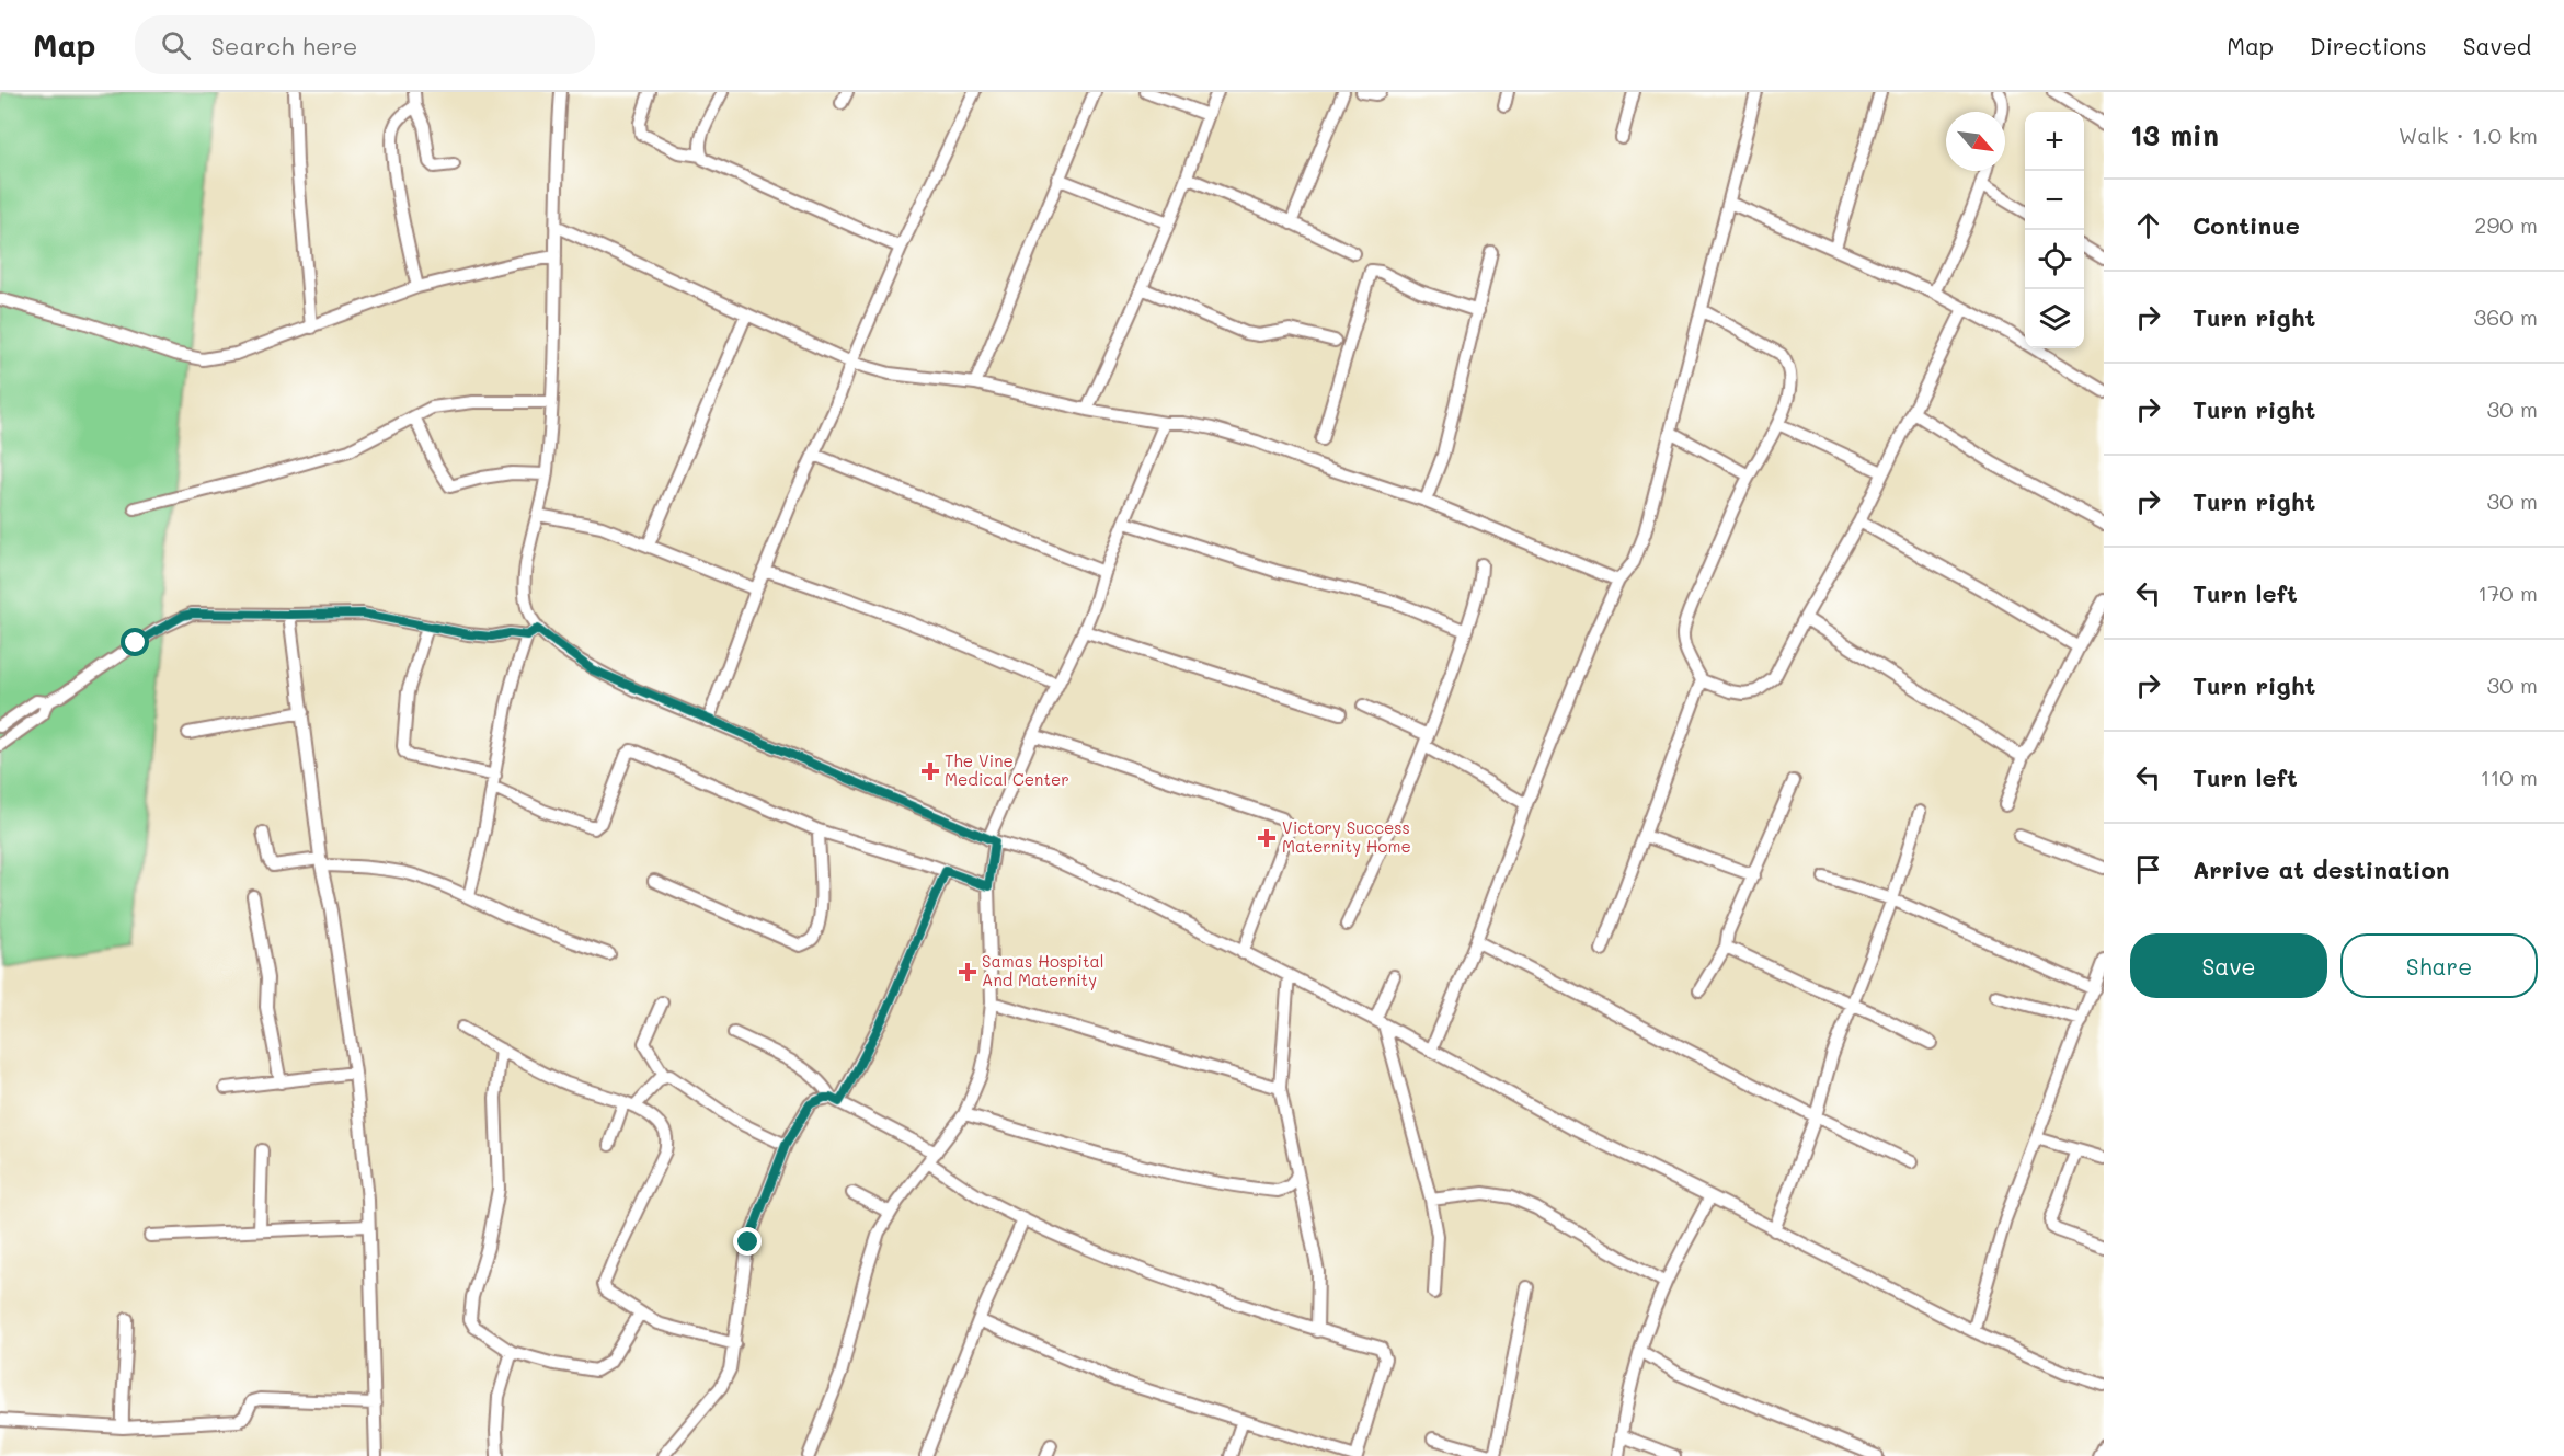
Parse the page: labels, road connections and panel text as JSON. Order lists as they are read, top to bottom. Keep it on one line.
{"places":{"health":["The Vine Medical Center","Victory Success Maternity Home","Samas Hospital And Maternity"]},"north":"bottom right","page":{"header":"Map","search":"Search here","nav":["Map","Directions","Saved"],"heading":["13 min","Walk · 1.0 km"],"map_buttons":["+","−"],"list":[["Continue","290 m"],["Turn right","360 m"],["Turn right","30 m"],["Turn right","30 m"],["Turn left","170 m"],["Turn right","30 m"],["Turn left","110 m"],"Arrive at destination"],"buttons":["Save","Share"]}}
